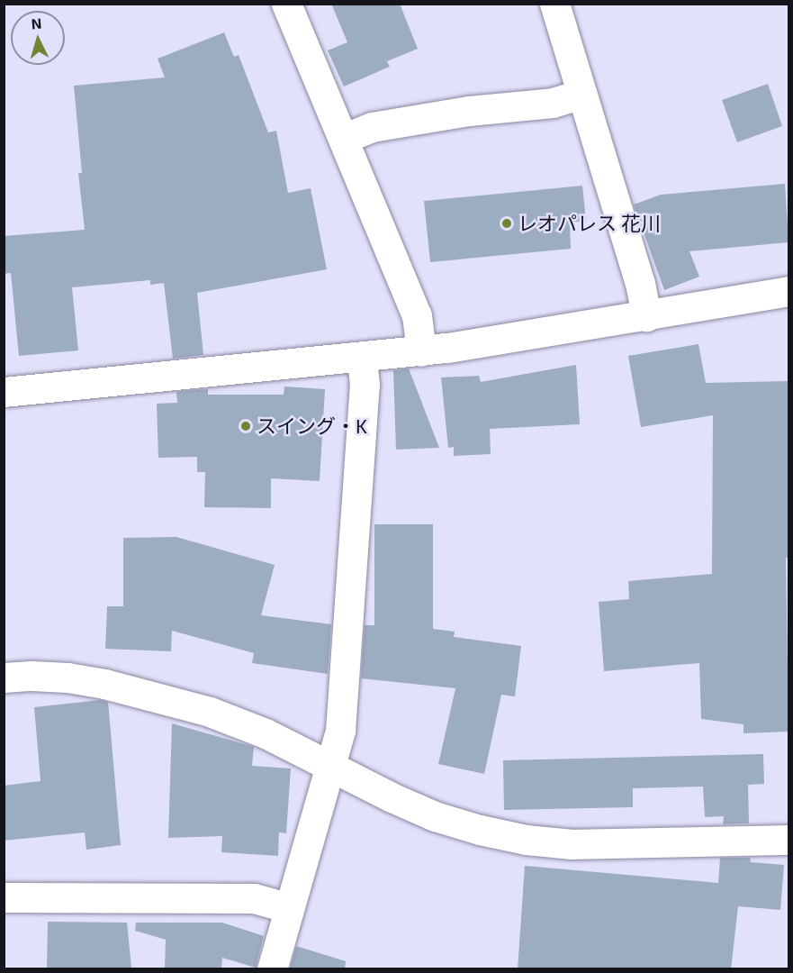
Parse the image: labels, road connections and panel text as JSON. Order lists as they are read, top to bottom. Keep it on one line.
{"places":["レオパレス 花川","スイング・K"],"north":"top"}
